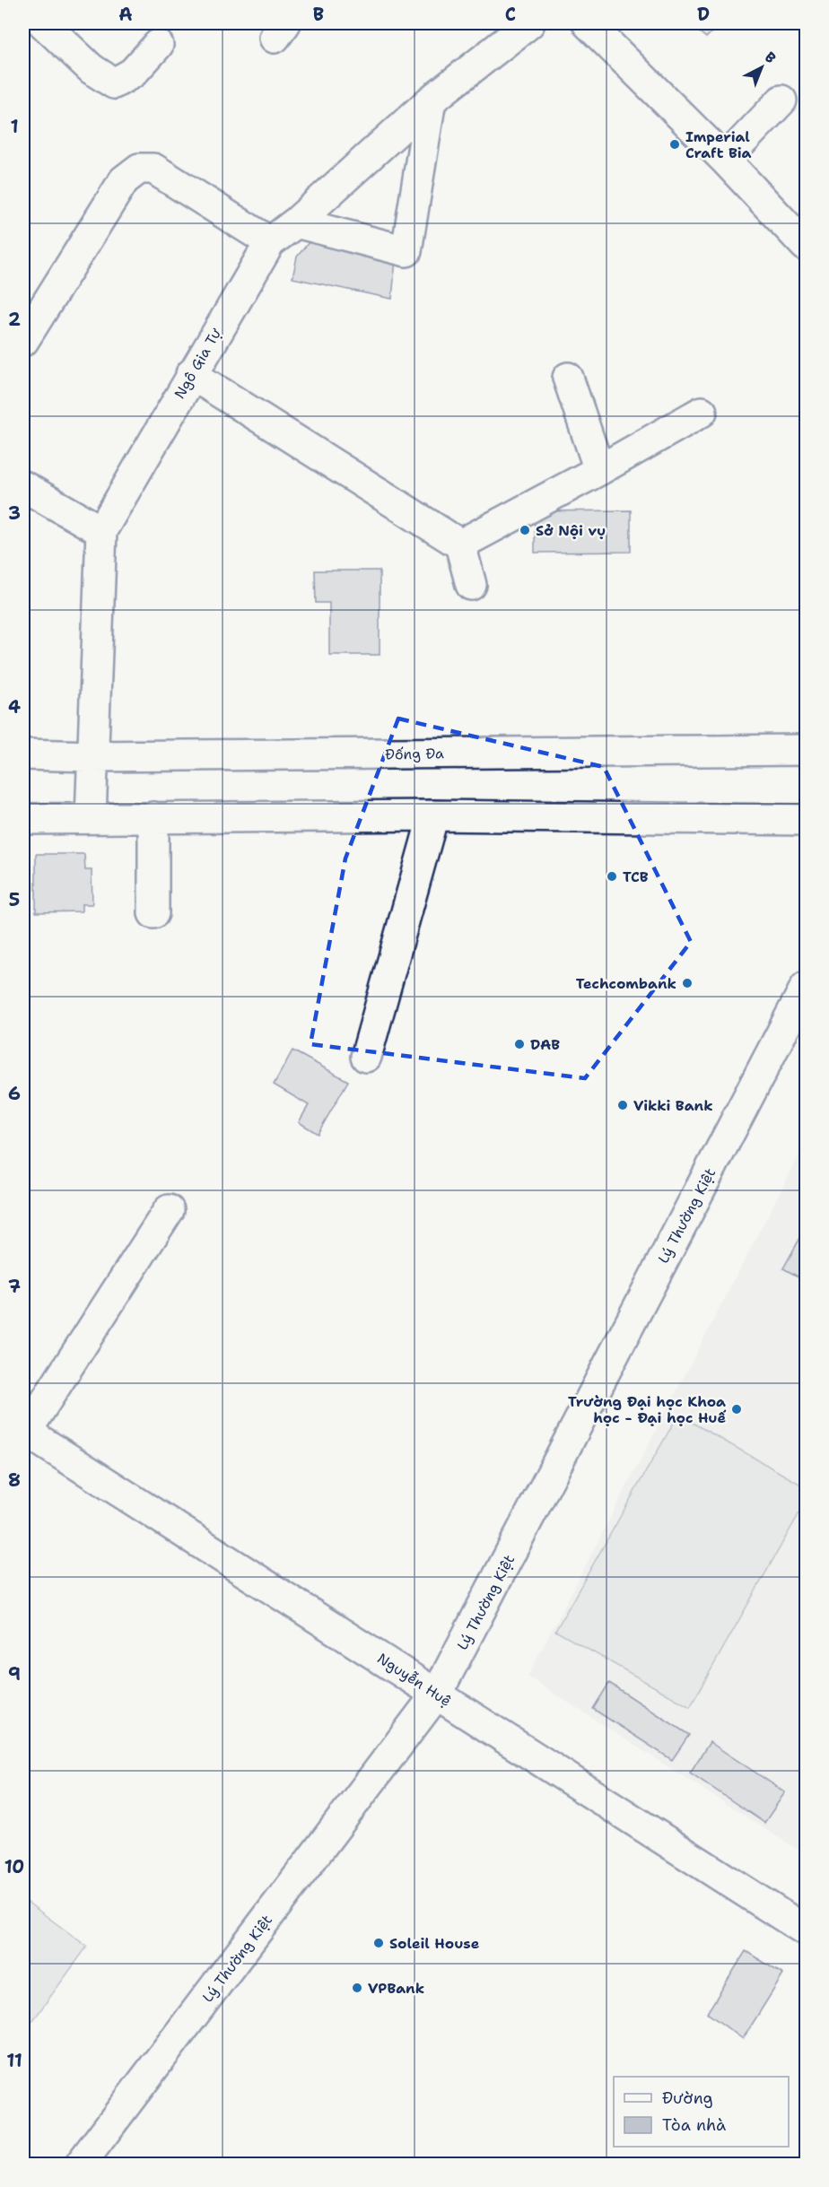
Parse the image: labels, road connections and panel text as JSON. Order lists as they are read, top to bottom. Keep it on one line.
{"streets":{"street":["Ngô Gia Tự","Đống Đa","Lý Thường Kiệt","Nguyễn Huệ"]},"crossings":[["Ngô Gia Tự","Đống Đa"],["Lý Thường Kiệt","Nguyễn Huệ"]],"places":["Imperial Craft Bia","Sở Nội vụ","TCB","Techcombank","DAB","Vikki Bank","Trường Đại học Khoa học - Đại học Huế","Soleil House","VPBank"],"legend":["Đường","Tòa nhà"],"north":"top right","grid":{"columns":["A","B","C","D"],"rows":["1","2","3","4","5","6","7","8","9","10","11"]}}
